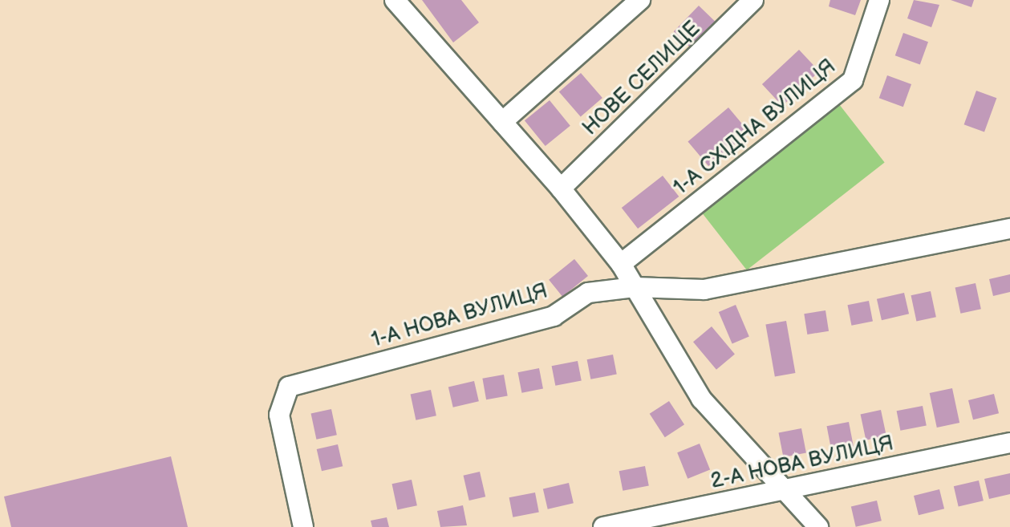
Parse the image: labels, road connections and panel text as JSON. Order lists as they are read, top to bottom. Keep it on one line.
{"streets":{"street":["НОВЕ СЕЛИЩЕ","1-А СХІДНА ВУЛИЦЯ","1-А НОВА ВУЛИЦЯ","2-А НОВА ВУЛИЦЯ"]}}
